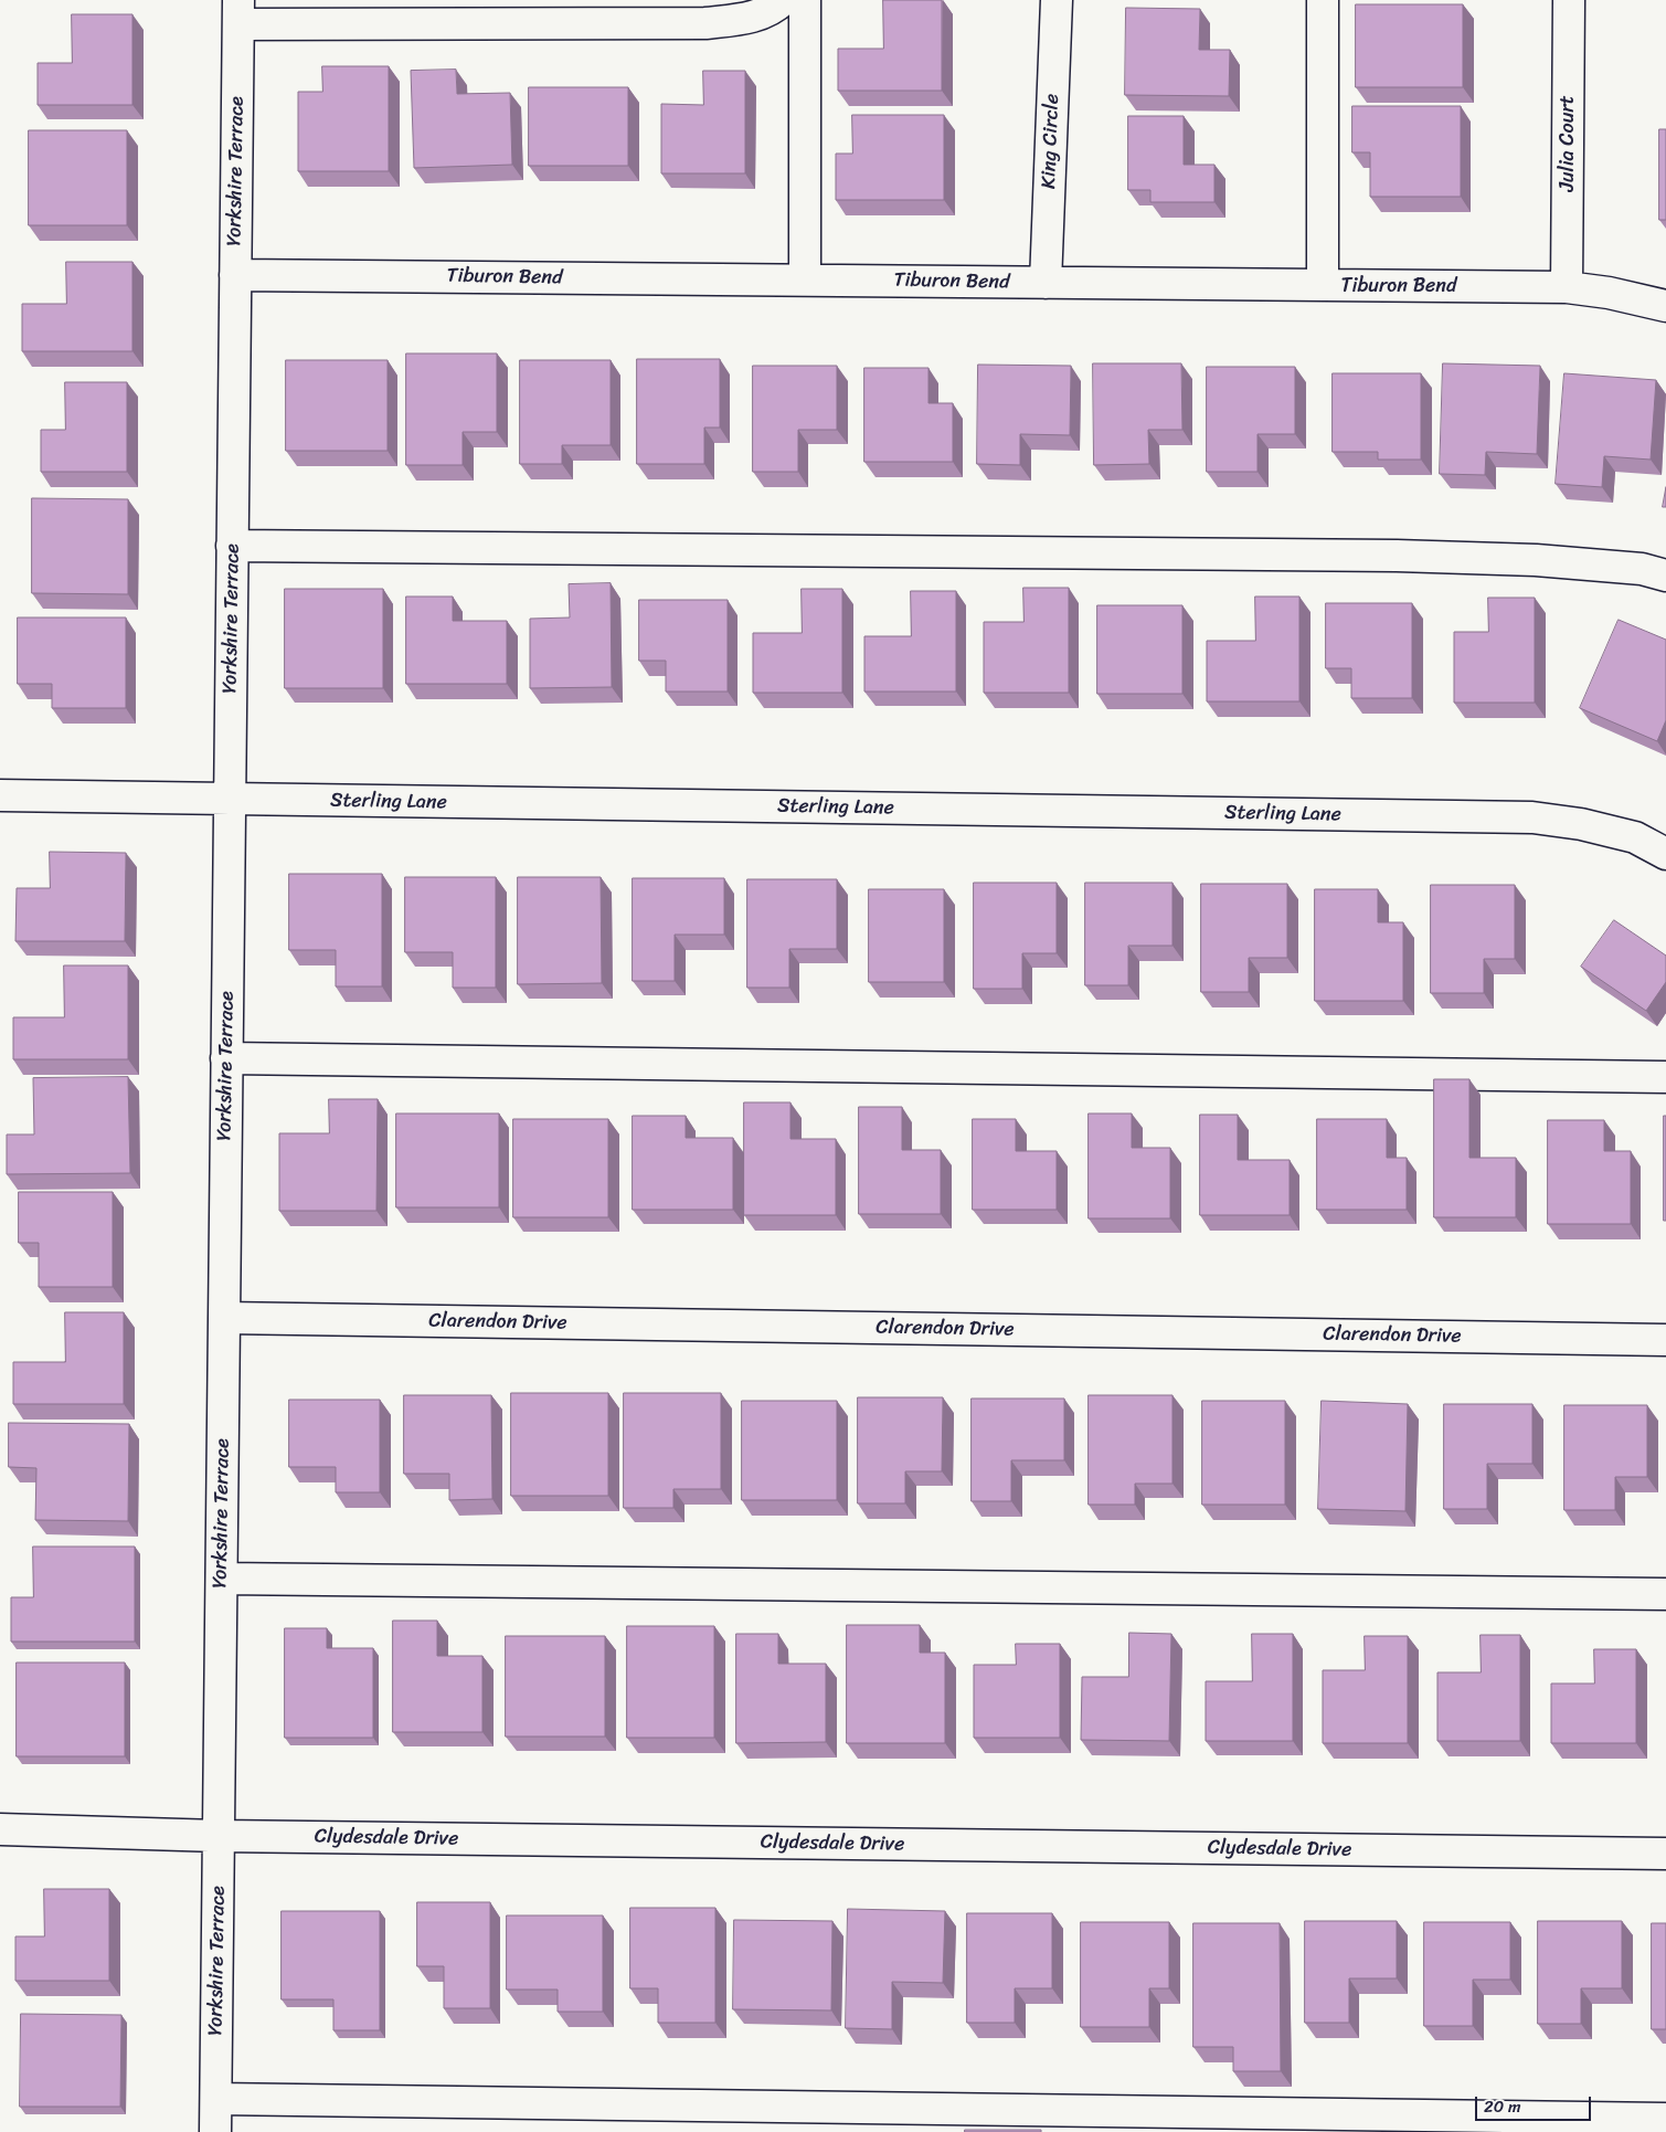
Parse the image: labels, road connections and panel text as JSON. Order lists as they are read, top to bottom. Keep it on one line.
{"streets":{"street":["King Circle","Julia Court","Yorkshire Terrace","Tiburon Bend","Sterling Lane","Clarendon Drive","Clydesdale Drive"]},"crossings":[["King Circle","Tiburon Bend"],["Julia Court","Tiburon Bend"],["Yorkshire Terrace","Tiburon Bend"],["Yorkshire Terrace","Sterling Lane"],["Yorkshire Terrace","Clarendon Drive"],["Yorkshire Terrace","Clydesdale Drive"]],"scale_bar":"20 m"}
